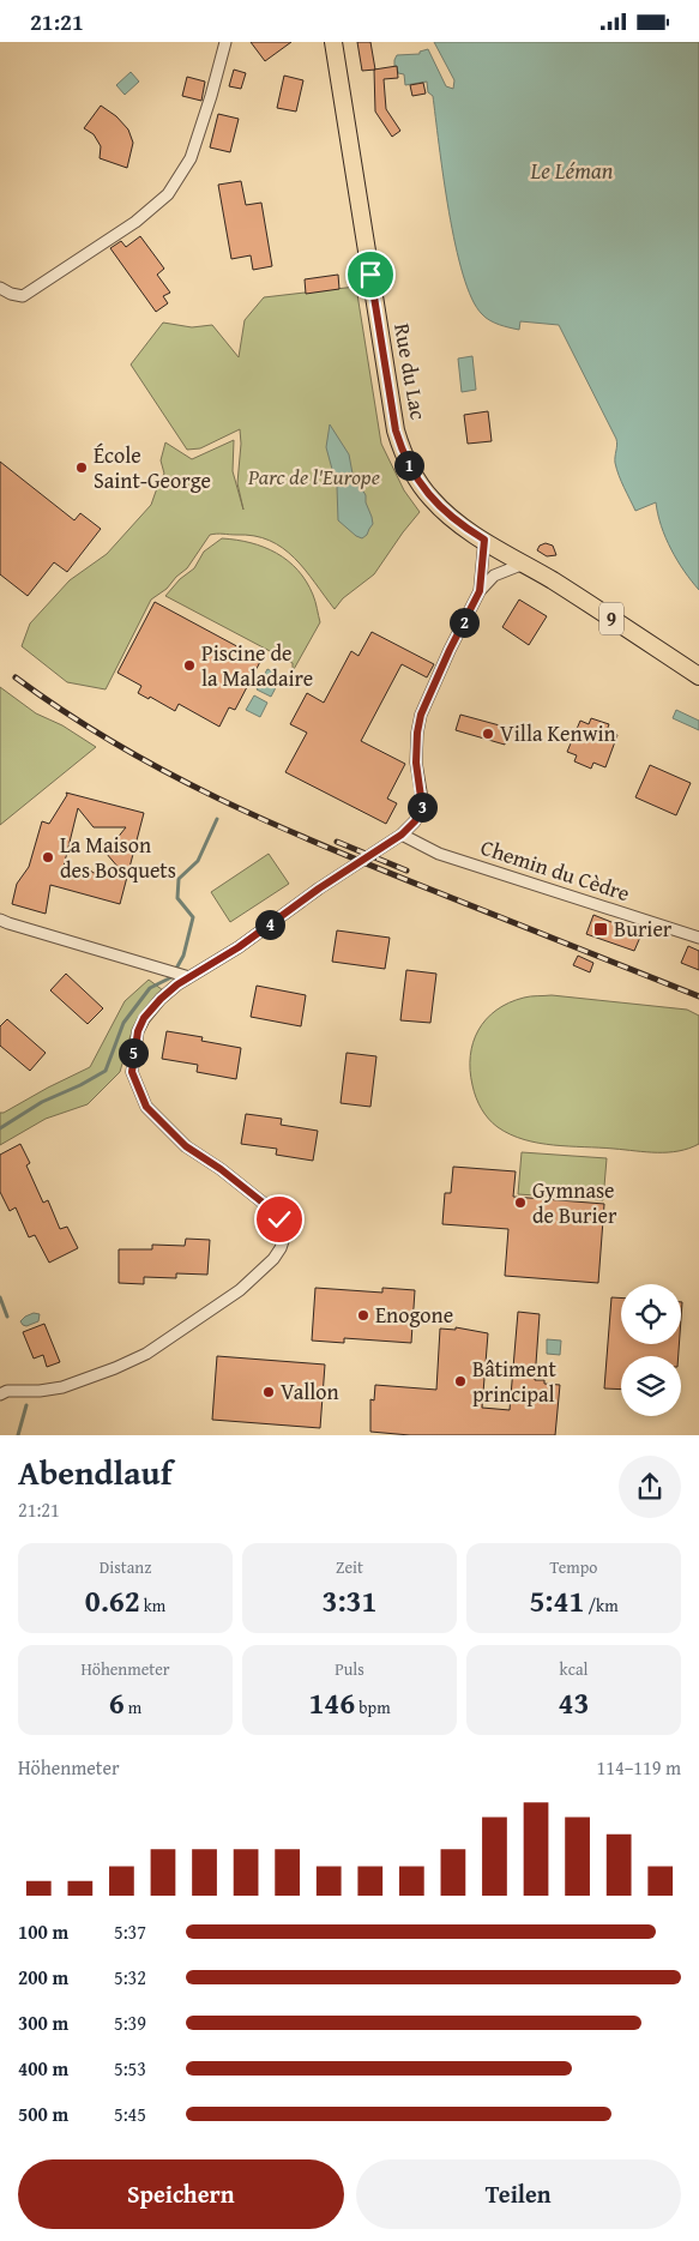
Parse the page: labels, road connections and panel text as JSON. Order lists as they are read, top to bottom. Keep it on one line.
{"streets":{"main road":["Rue du Lac","9"],"street":["Chemin du Cèdre"]},"crossings":[["Rue du Lac","9"]],"water":["Le Léman"],"parks":["Parc de l'Europe"],"places":{"other":["École Saint-George","Piscine de la Maladaire","Villa Kenwin","La Maison des Bosquets","Gymnase de Burier","Enogone","Bâtiment principal","Vallon"],"transit":["Burier"]},"page":{"status":"21:21","pins":["1","2","3","4","5"],"heading":["Abendlauf","21:21"],"stats":[["Distanz","0.62 km"],["Zeit","3:31"],["Tempo","5:41 /km"],["Höhenmeter","6 m"],["Puls","146 bpm"],["kcal","43"]],"chart":["Höhenmeter","114–119 m"],"list":[{"name":"100 m","note":"5:37"},{"name":"200 m","note":"5:32"},{"name":"300 m","note":"5:39"},{"name":"400 m","note":"5:53"},{"name":"500 m","note":"5:45"}],"buttons":["Speichern","Teilen"]}}
